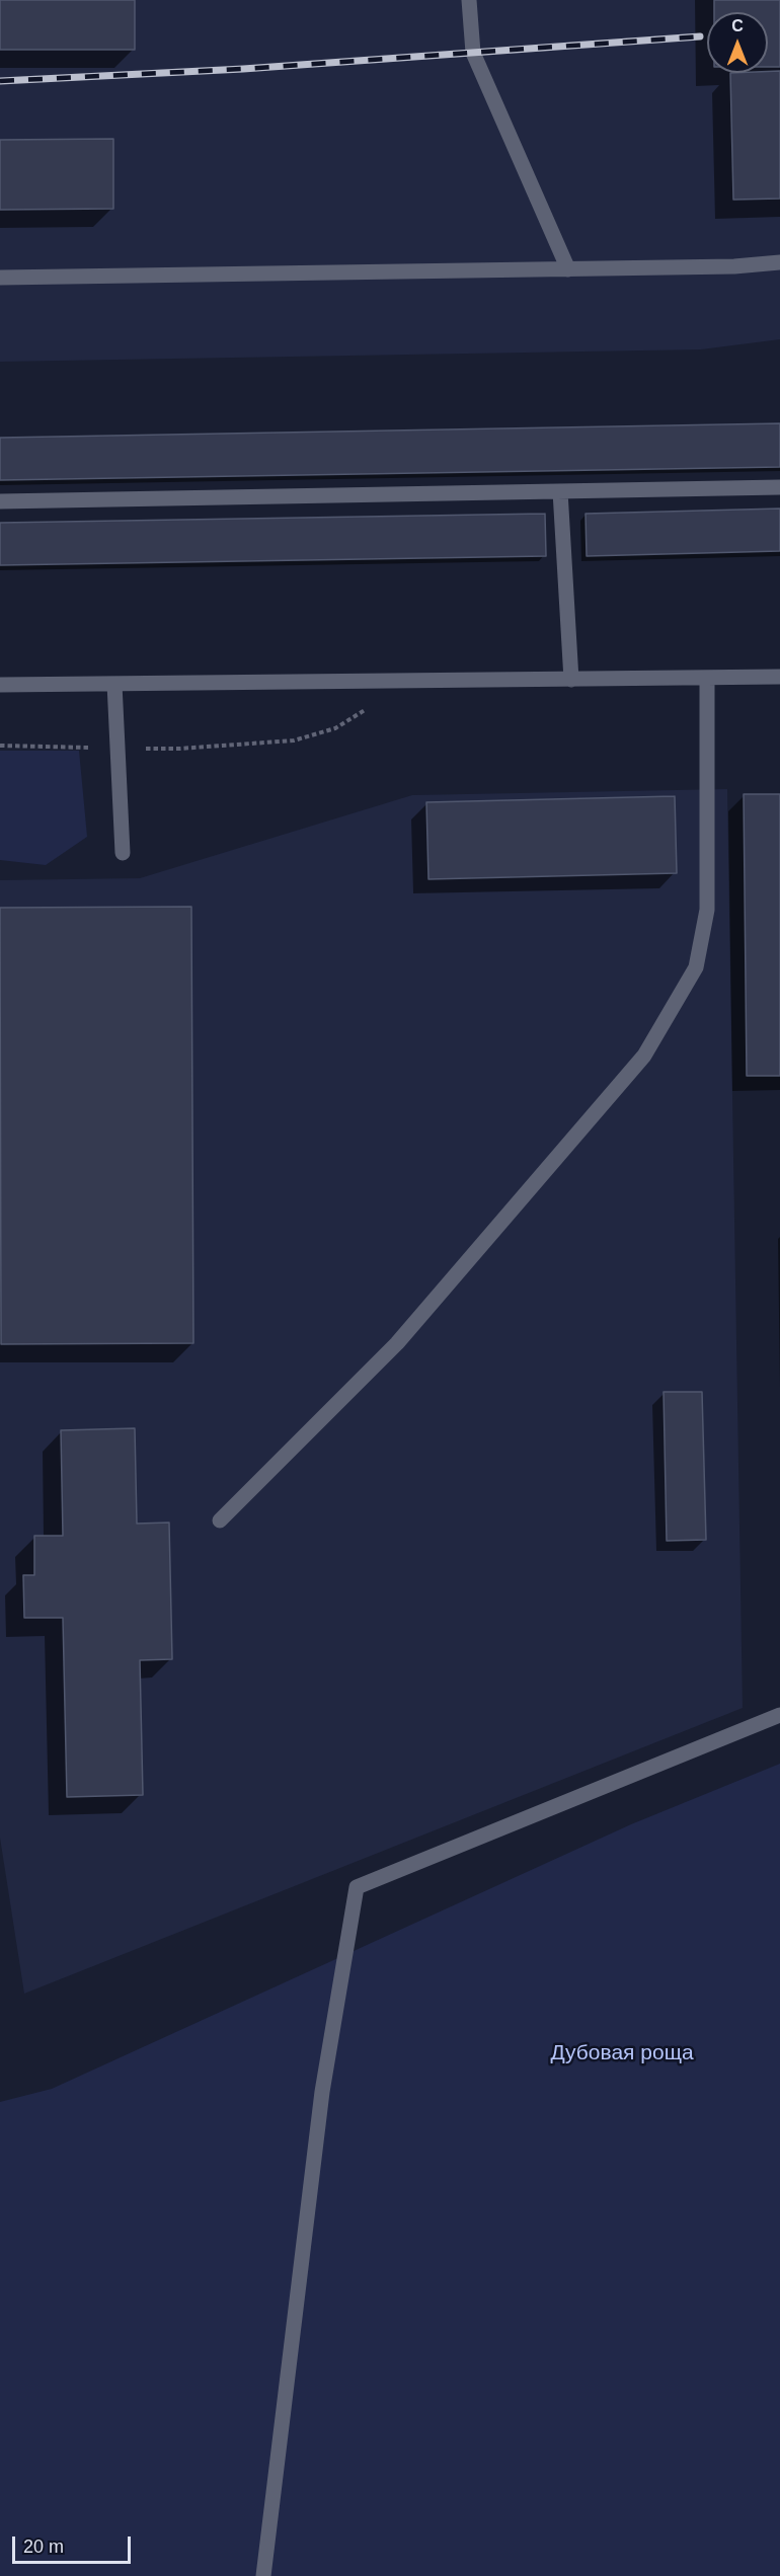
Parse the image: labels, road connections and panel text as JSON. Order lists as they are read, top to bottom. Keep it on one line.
{"parks":["Дубовая роща"],"scale_bar":"20 m","north":"top"}
